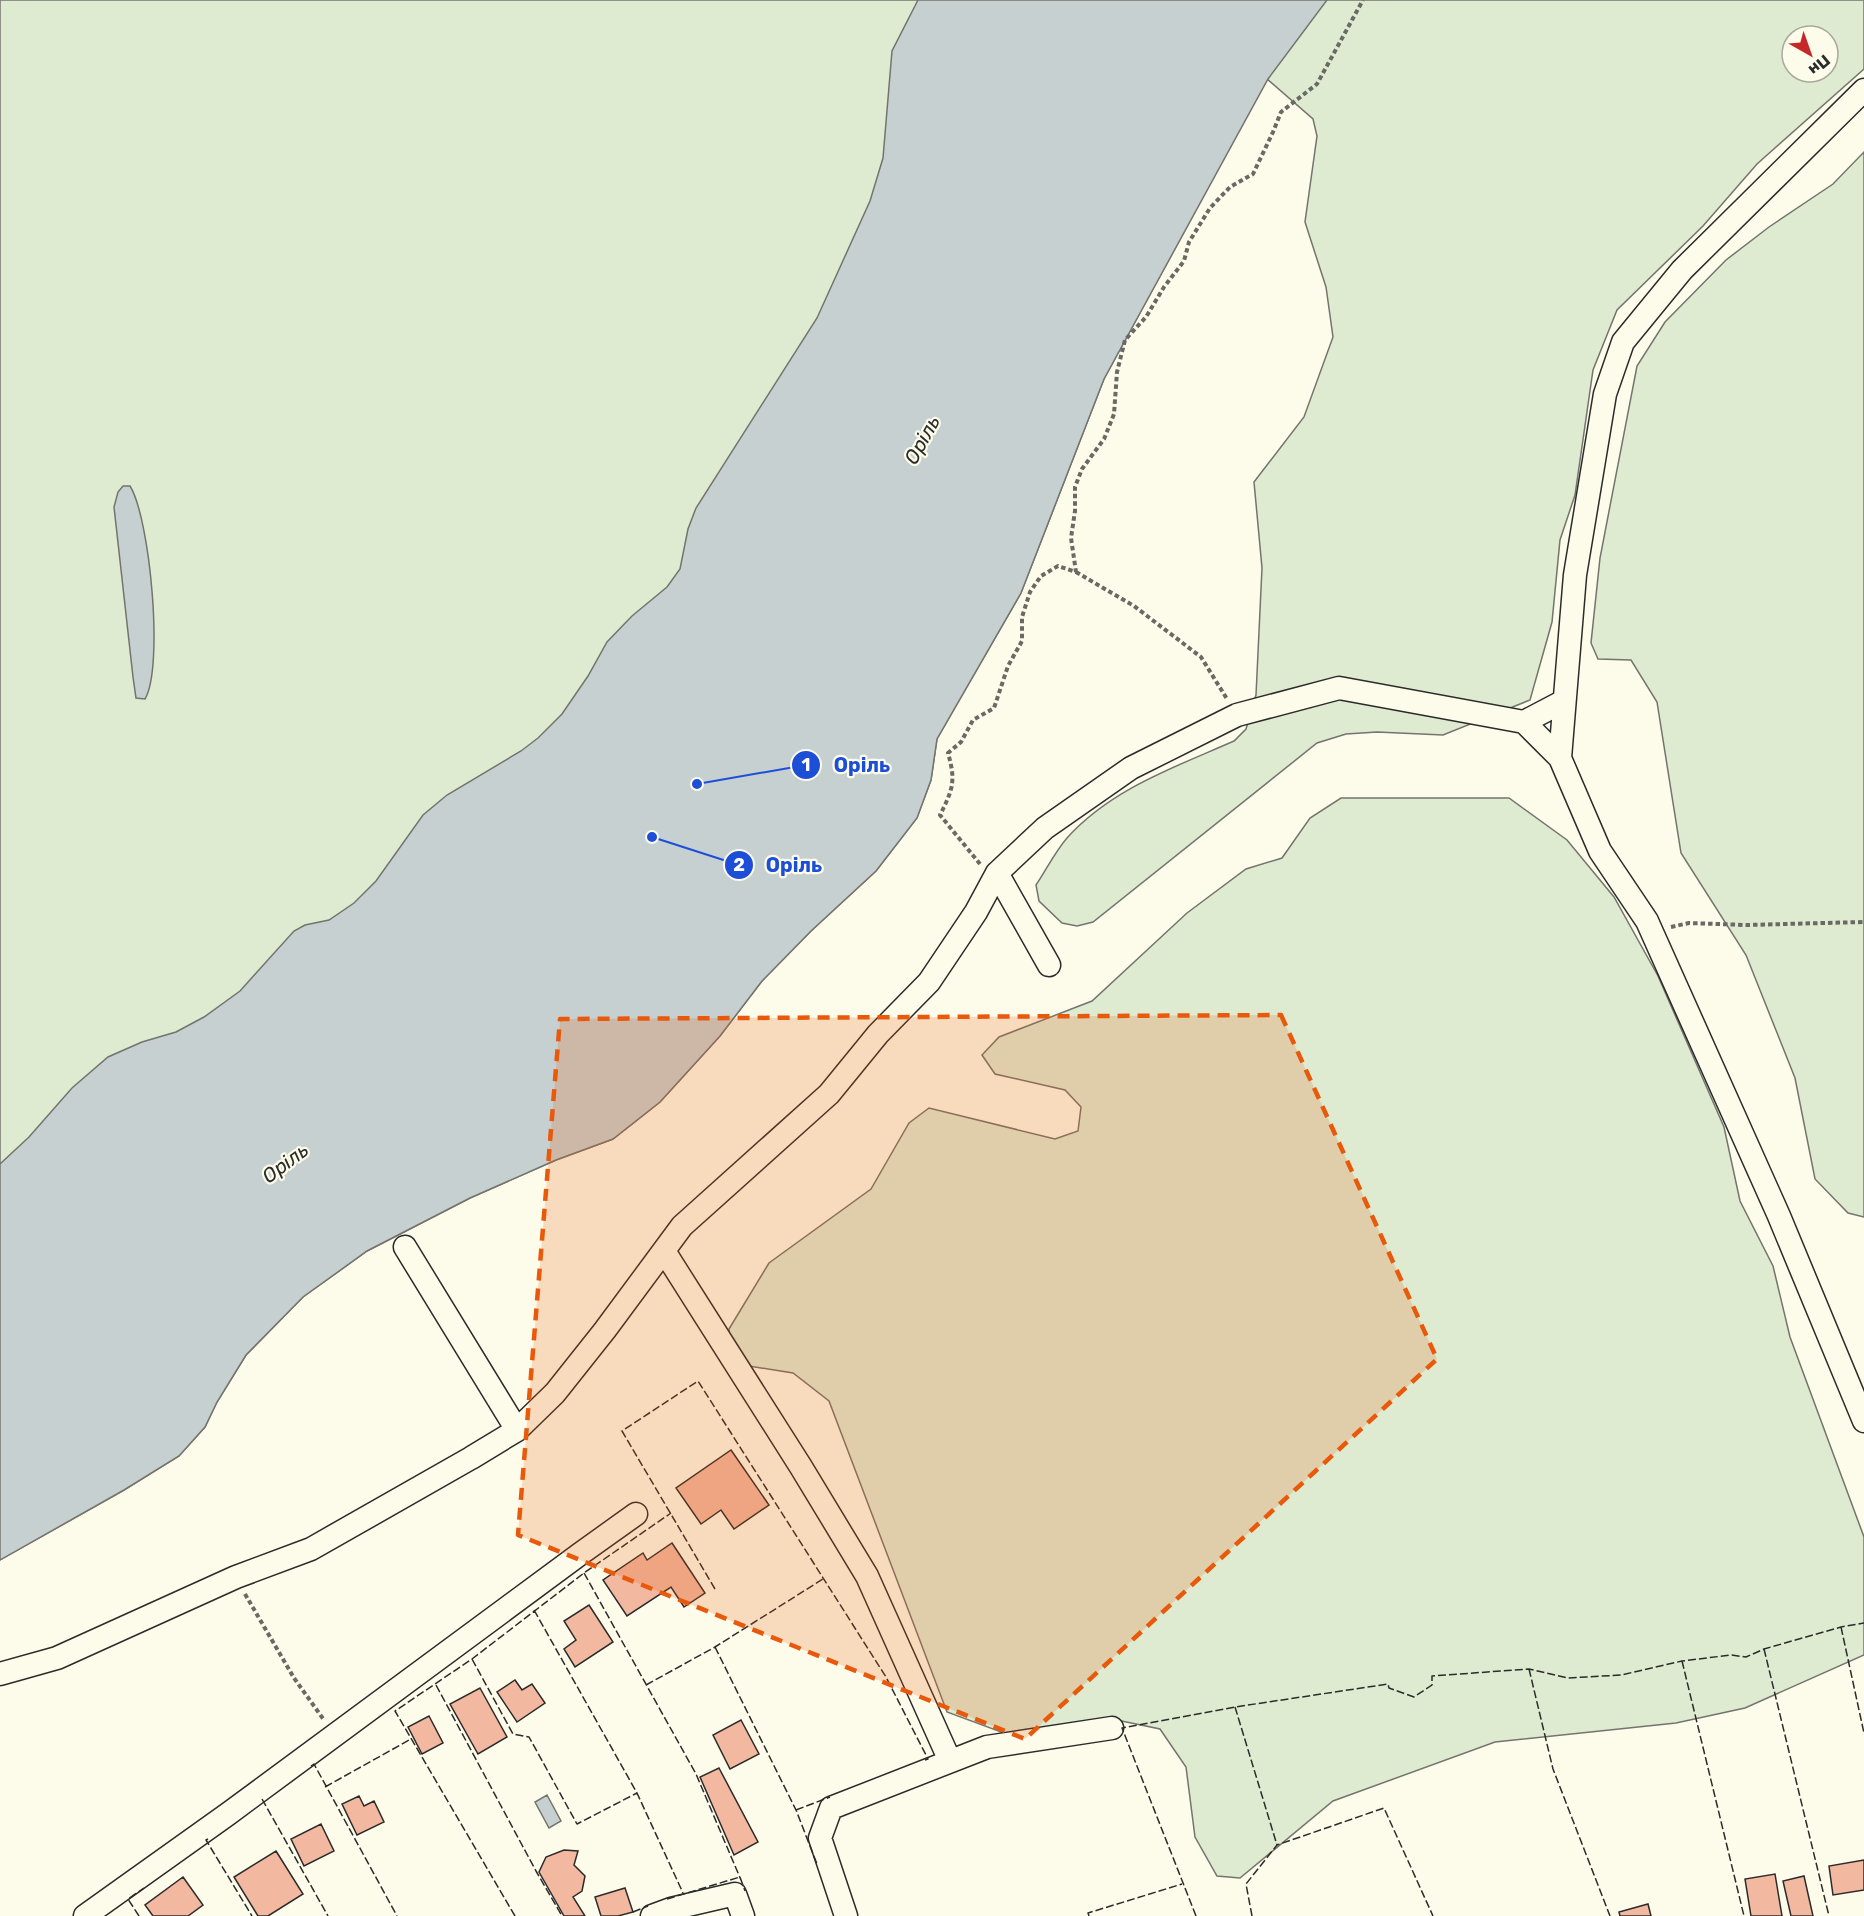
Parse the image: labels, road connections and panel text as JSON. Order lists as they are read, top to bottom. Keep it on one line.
{"water":["Оріль"],"places":["Орiль","Оріль"],"north":"bottom right"}
